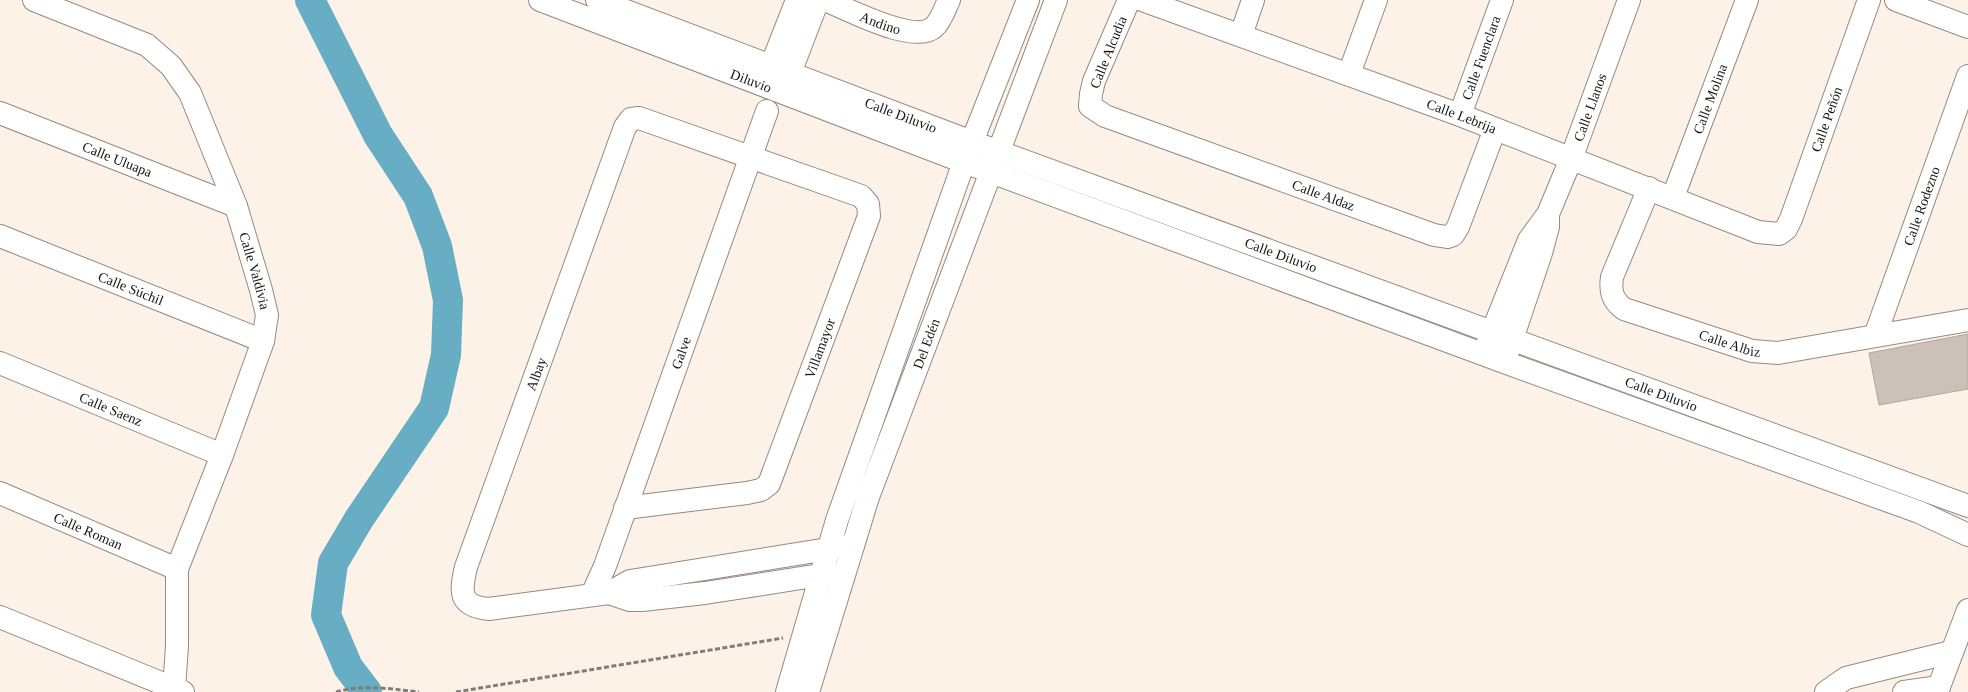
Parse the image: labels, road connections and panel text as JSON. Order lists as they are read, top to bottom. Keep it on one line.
{"streets":{"street":["Andino","Calle Alcudia","Calle Fuenclara","Diluvio","Calle Molina","Calle Llanos","Calle Diluvio","Calle Lebrija","Calle Peñón","Calle Uluapa","Calle Aldaz","Calle Rodezno","Calle Valdivia","Calle Súchil","Calle Albiz","Del Edén","Villamayor","Galve","Albay","Calle Saenz","Calle Roman"]},"crossings":[["Calle Alcudia","Calle Aldaz"],["Calle Fuenclara","Calle Lebrija"],["Diluvio","Calle Diluvio"],["Calle Molina","Calle Lebrija"],["Calle Llanos","Calle Diluvio"],["Calle Llanos","Calle Lebrija"],["Calle Diluvio","Del Edén"],["Calle Lebrija","Calle Peñón"],["Calle Lebrija","Calle Aldaz"],["Calle Lebrija","Calle Albiz"],["Calle Uluapa","Calle Valdivia"],["Calle Rodezno","Calle Albiz"],["Calle Valdivia","Calle Súchil"],["Calle Valdivia","Calle Saenz"],["Calle Valdivia","Calle Roman"],["Del Edén","Albay"],["Villamayor","Galve"],["Villamayor","Albay"],["Galve","Albay"]]}
